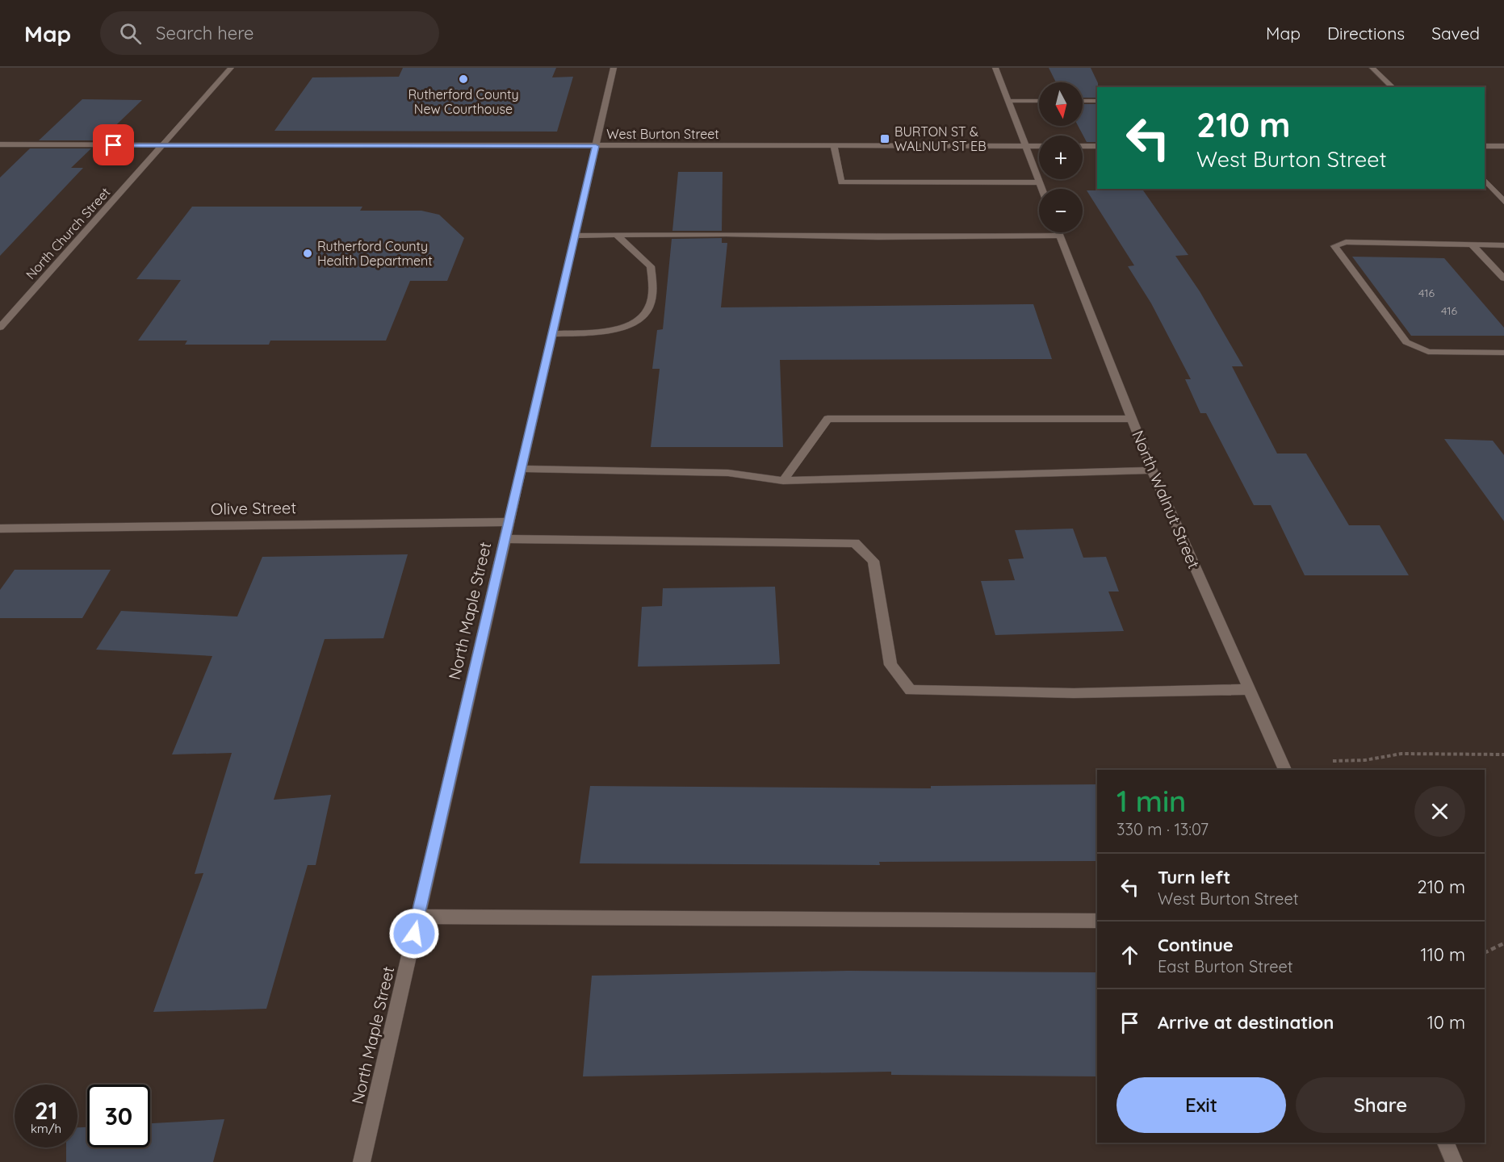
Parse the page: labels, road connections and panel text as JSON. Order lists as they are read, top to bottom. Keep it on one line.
{"streets":{"street":["West Burton Street","North Church Street","North Walnut Street","Olive Street","North Maple Street"]},"crossings":[["West Burton Street","North Church Street"],["West Burton Street","North Maple Street"],["Olive Street","North Maple Street"]],"places":{"other":["Rutherford County New Courthouse","Rutherford County Health Department"],"transit":["BURTON ST & WALNUT ST EB"]},"house_numbers":["416","416"],"north":"bottom","page":{"header":"Map","search":"Search here","nav":["Map","Directions","Saved"],"map_buttons":["+","−"],"turn":["210 m","West Burton Street"],"heading":["1 min","330 m · 13:07"],"list":[{"name":"Turn left","note":"West Burton Street","value":"210 m"},{"name":"Continue","note":"East Burton Street","value":"110 m"},{"name":"Arrive at destination","value":"10 m"}],"buttons":["Exit","Share"],"speed":"21 km/h","limit":"30"}}
